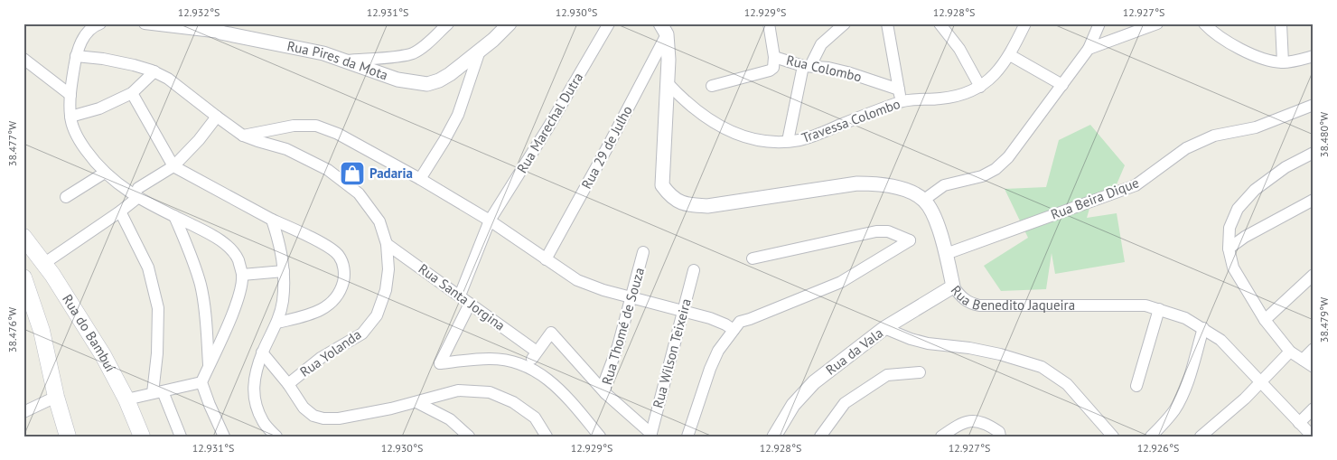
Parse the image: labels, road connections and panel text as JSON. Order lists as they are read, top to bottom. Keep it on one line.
{"streets":{"main road":["Rua do Bambuí"],"street":["Rua Pires da Mota","Rua Colombo","Travessa Colombo","Rua Marechal Dutra","Rua 29 de Julho","Rua Beira Dique","Rua Benedito Jaqueira","Rua Santa Jorgina","Rua Thomé de Souza","Rua da Vala","Rua Yolanda","Rua Wilson Teixeira"]},"crossings":[["Rua Colombo","Travessa Colombo"],["Rua Marechal Dutra","Rua Santa Jorgina"],["Rua Beira Dique","Rua Benedito Jaqueira"],["Rua Benedito Jaqueira","Rua da Vala"],["Rua Santa Jorgina","Rua Yolanda"],["Rua Thomé de Souza","Rua Wilson Teixeira"]],"places":{"shop":["Padaria"]},"coordinates":["12.932°S","12.931°S","12.930°S","12.929°S","12.928°S","12.927°S","38.480°W","38.477°W","38.479°W","38.476°W","12.926°S"]}
